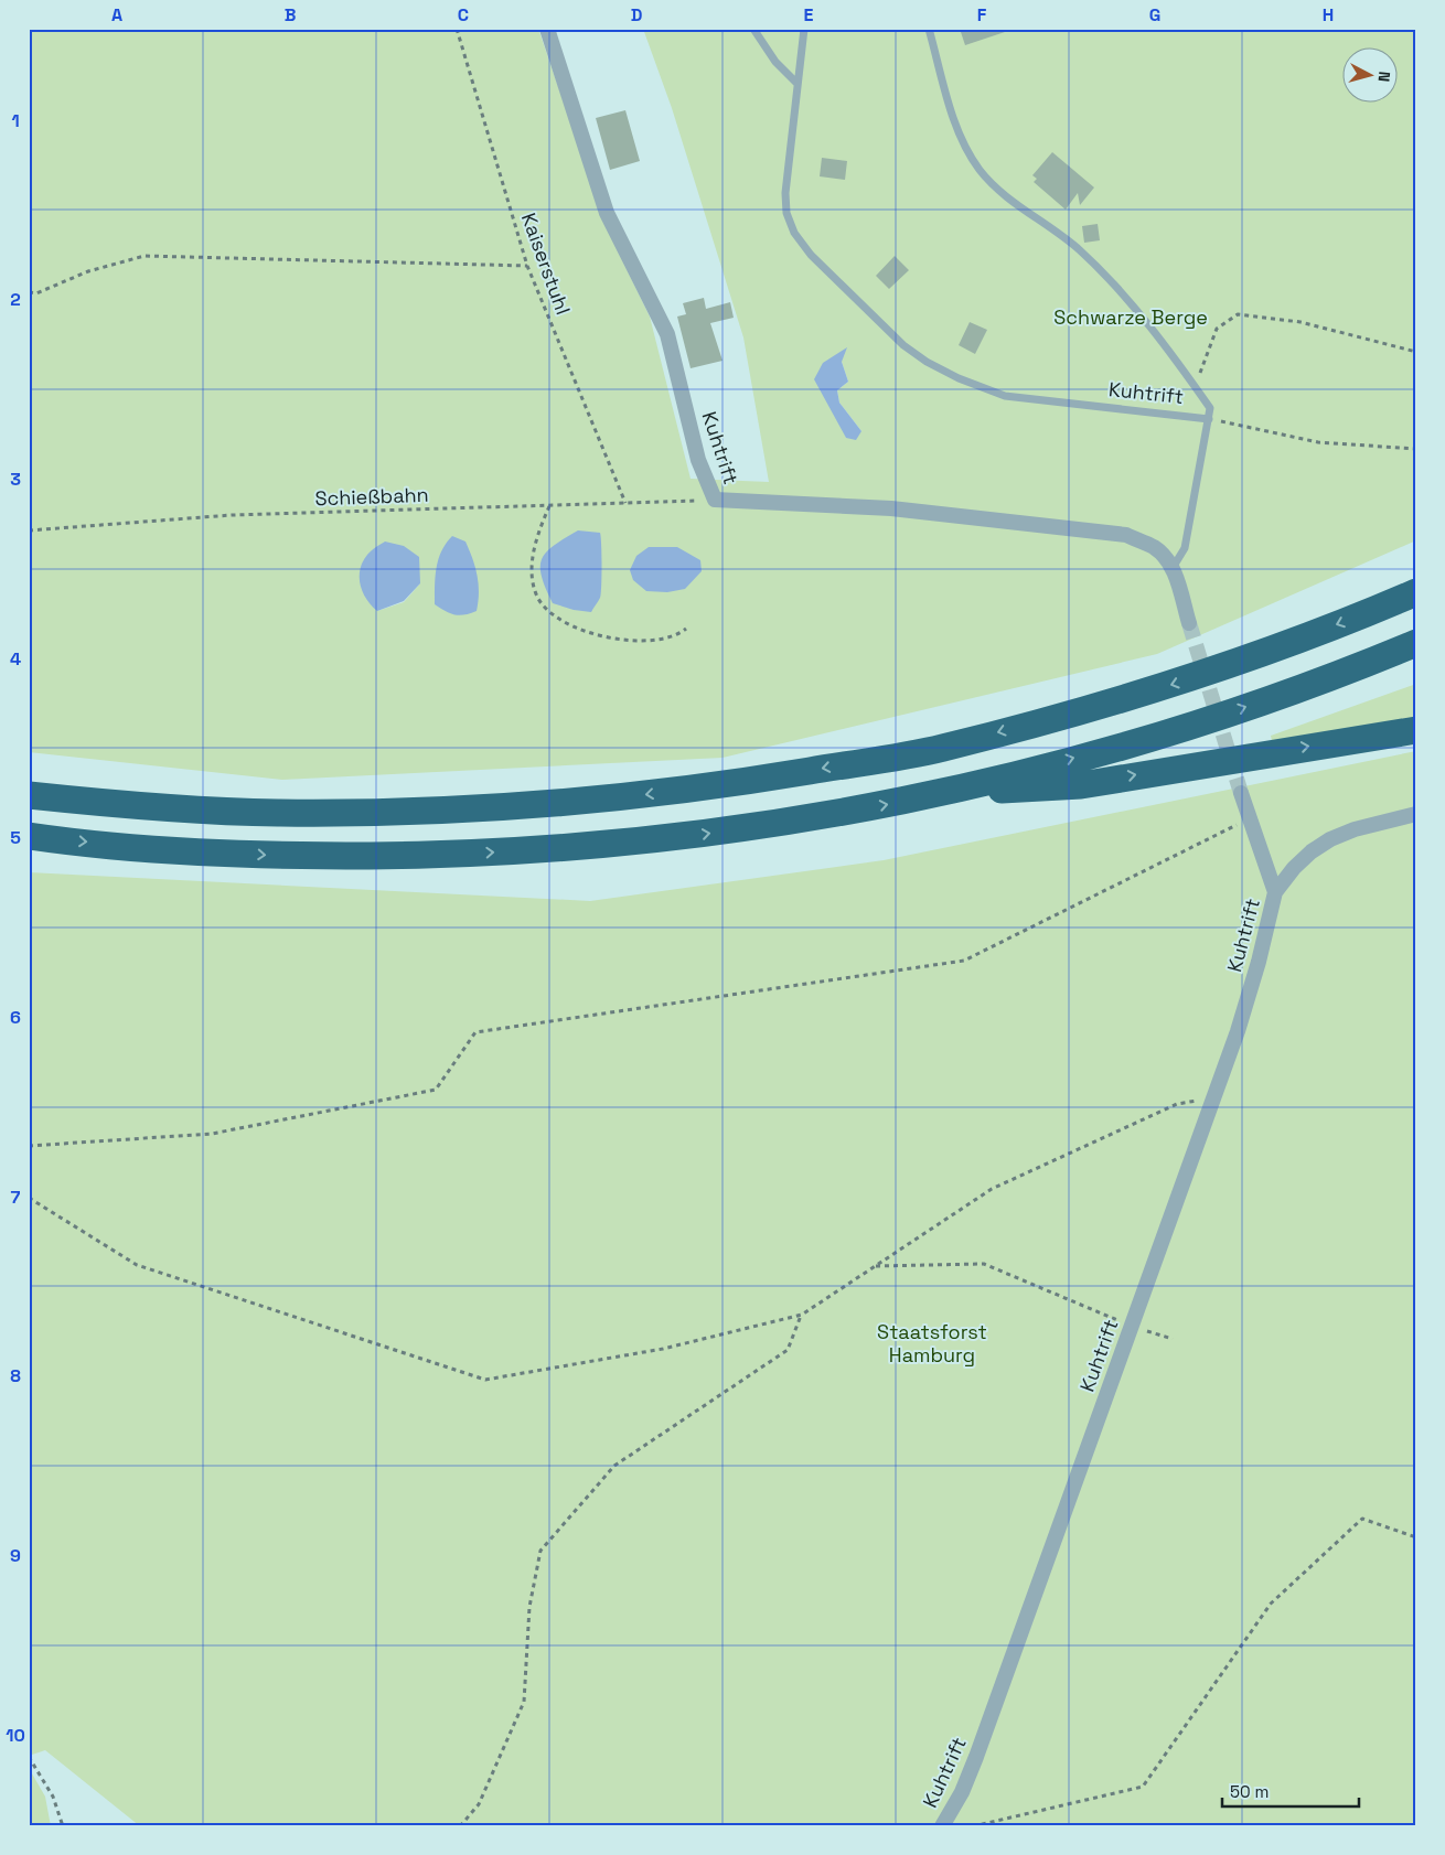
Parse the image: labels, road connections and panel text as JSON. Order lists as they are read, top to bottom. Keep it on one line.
{"streets":{"street":["Kuhtrift"],"path":["Kaiserstuhl","Schießbahn"]},"crossings":[["Kaiserstuhl","Schießbahn"],["Kuhtrift","Schießbahn"]],"parks":["Schwarze Berge","Staatsforst Hamburg"],"scale_bar":"50 m","north":"right","grid":{"columns":["A","B","C","D","E","F","G","H"],"rows":["1","2","3","4","5","6","7","8","9","10"]}}
